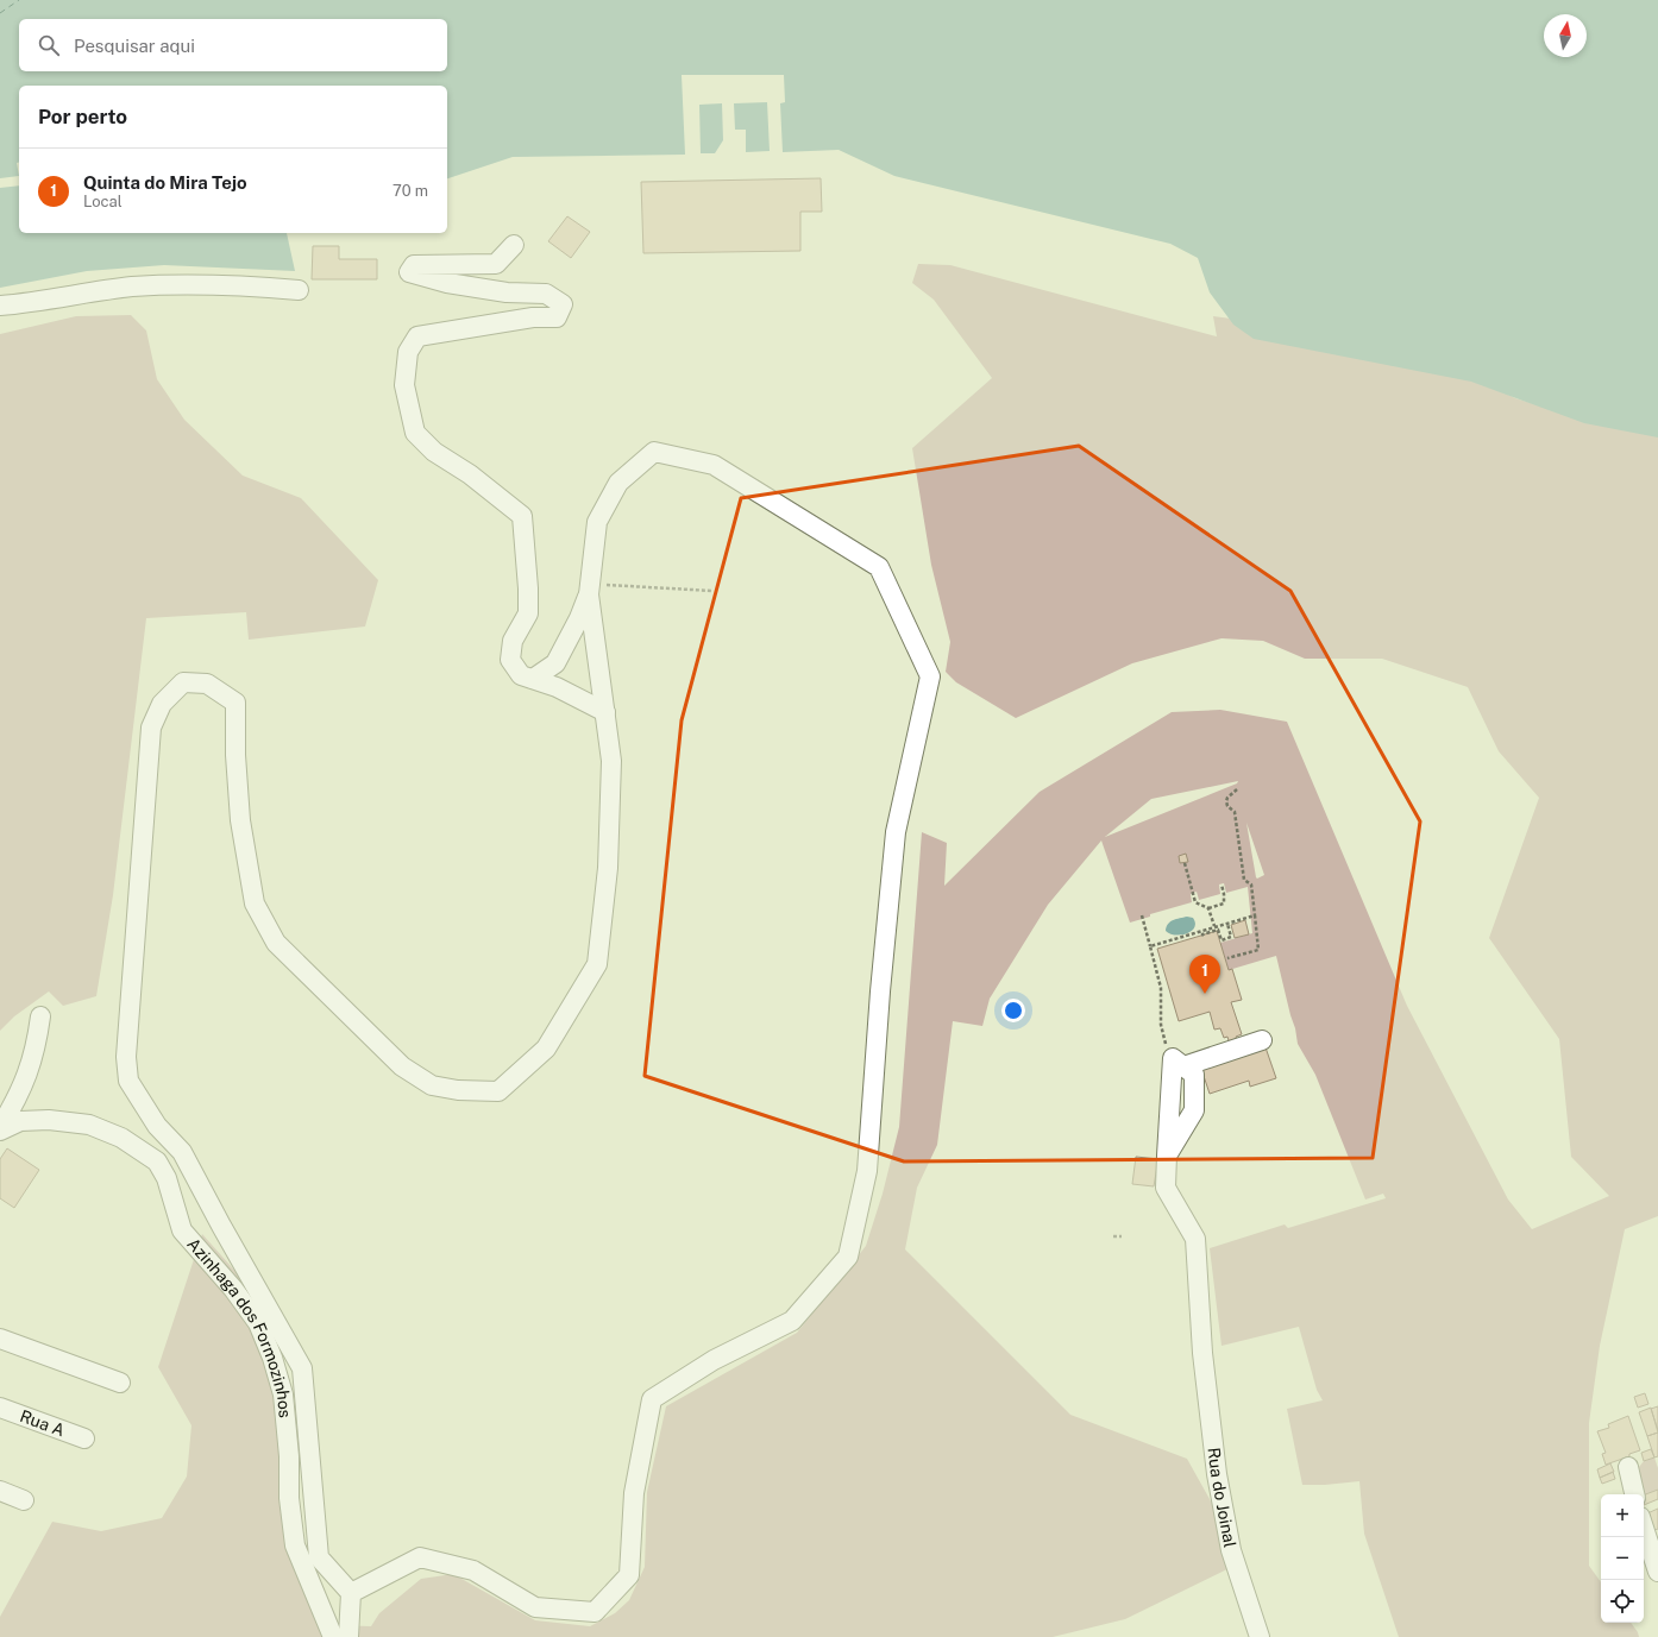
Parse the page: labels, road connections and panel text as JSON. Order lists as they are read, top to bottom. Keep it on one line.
{"streets":{"street":["Azinhaga dos Formozinhos","Rua A","Rua do Joinal"]},"north":"top","page":{"search":"Pesquisar aqui","heading":"Por perto","list":[{"mark":"1","name":"Quinta do Mira Tejo","note":"Local","value":"70 m"}],"pins":"1","map_buttons":["+","−"]}}
